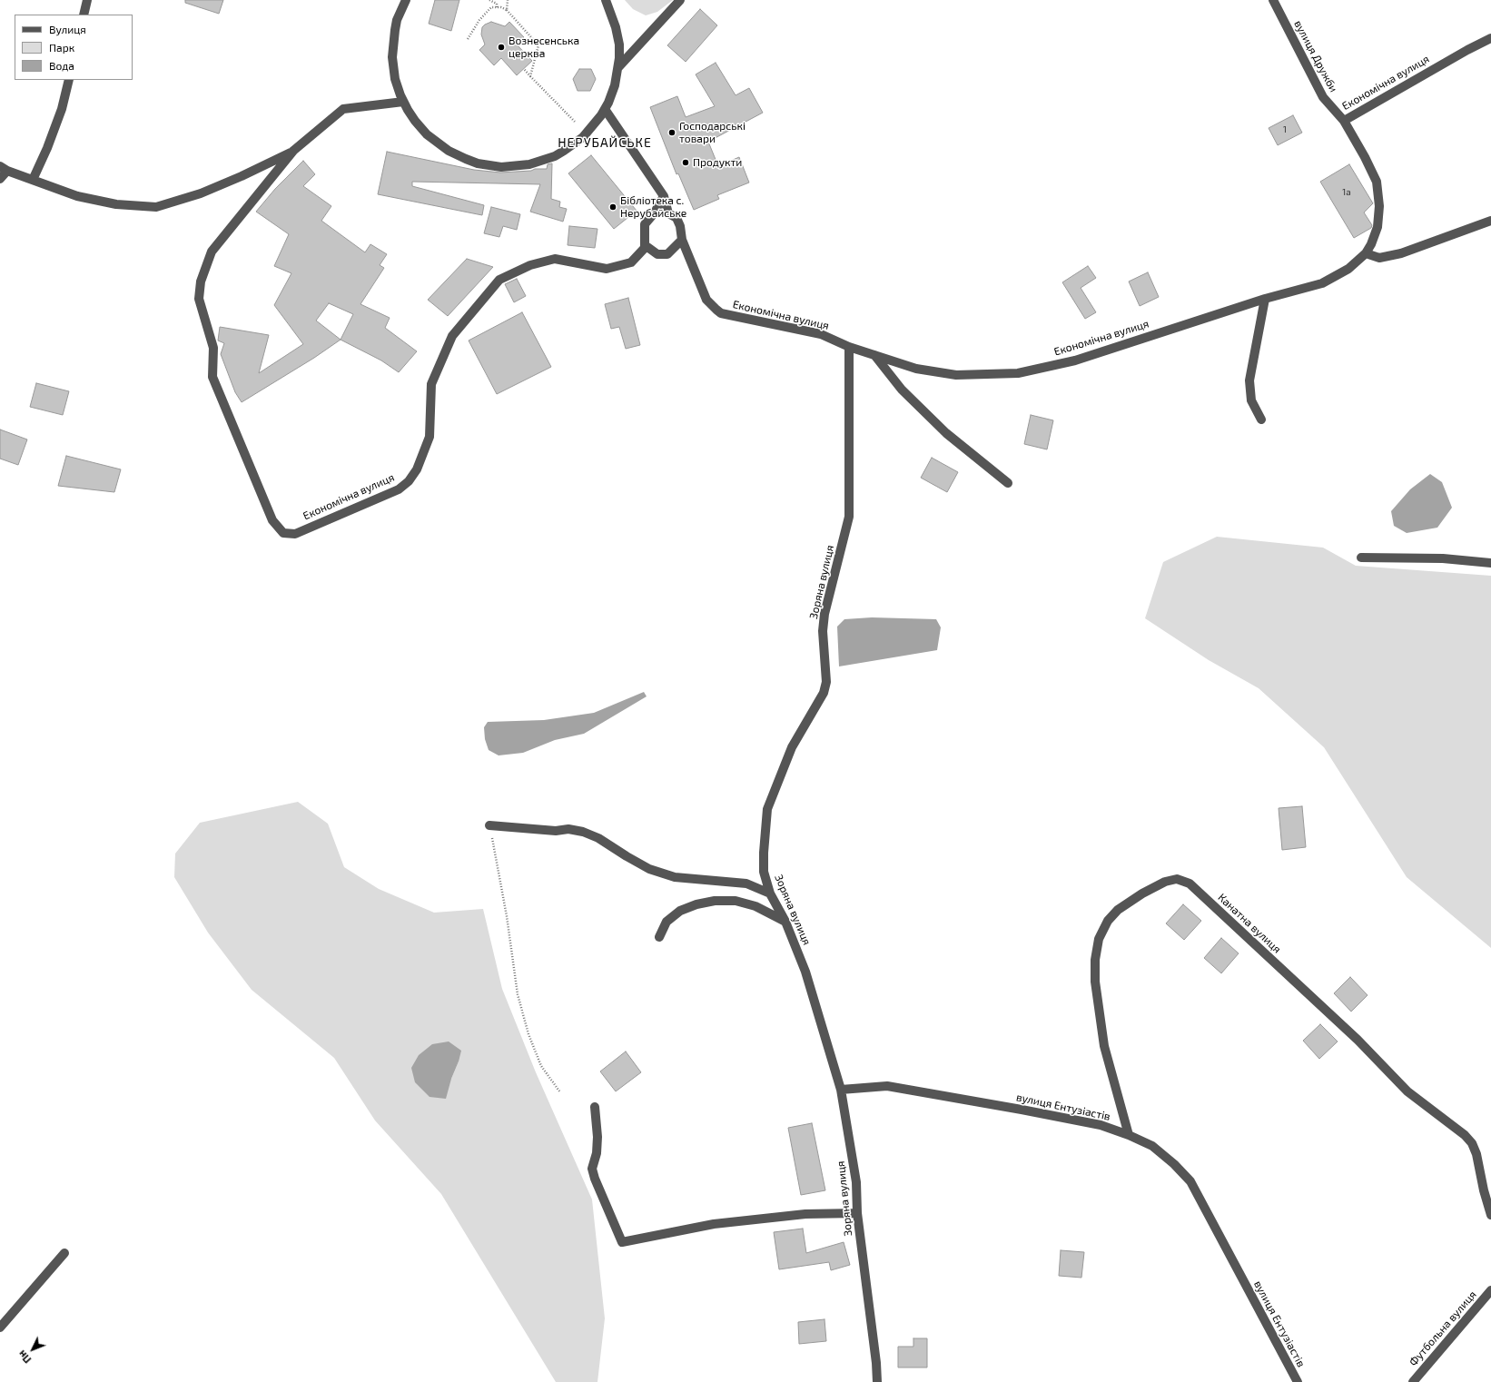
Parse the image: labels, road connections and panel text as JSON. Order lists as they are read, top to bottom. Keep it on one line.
{"streets":{"street":["вулиця Дружби","Економічна вулиця","Зоряна вулиця","Канатна вулиця","вулиця Ентузіастів","Футбольна вулиця"]},"crossings":[["вулиця Дружби","Економічна вулиця"],["Економічна вулиця","Зоряна вулиця"],["Зоряна вулиця","вулиця Ентузіастів"],["Канатна вулиця","вулиця Ентузіастів"]],"districts":["НЕРУБАЙСЬКЕ"],"places":["Вознесенська церква","Господарські товари","Продукти","Бібліотека с. Нерубайське"],"house_numbers":["1","1а"],"legend":["Вулиця","Парк","Вода"],"north":"bottom left"}
